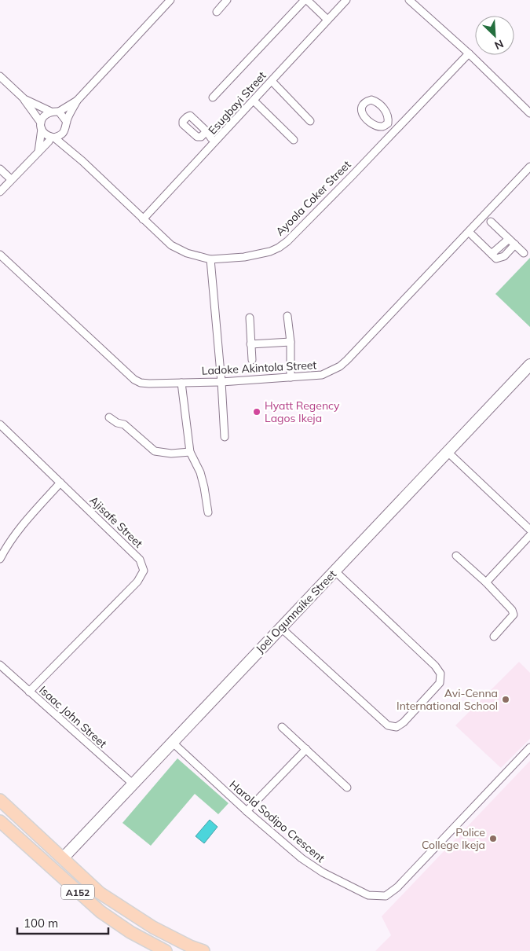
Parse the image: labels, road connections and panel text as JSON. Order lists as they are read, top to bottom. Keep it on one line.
{"streets":{"main road":["A152"],"street":["Esugbayi Street","Ayoola Coker Street","Ladoke Akintola Street","Ajisafe Street","Joel Ogunnaike Street","Isaac John Street","Harold Sodipo Crescent"]},"crossings":[["Esugbayi Street","Ayoola Coker Street"],["Ajisafe Street","Isaac John Street"],["Joel Ogunnaike Street","Isaac John Street"],["Joel Ogunnaike Street","Harold Sodipo Crescent"],["Joel Ogunnaike Street","A152"]],"places":["Hyatt Regency Lagos Ikeja","Avi-Cenna International School","Police College Ikeja"],"scale_bar":"100 m","north":"bottom right"}
